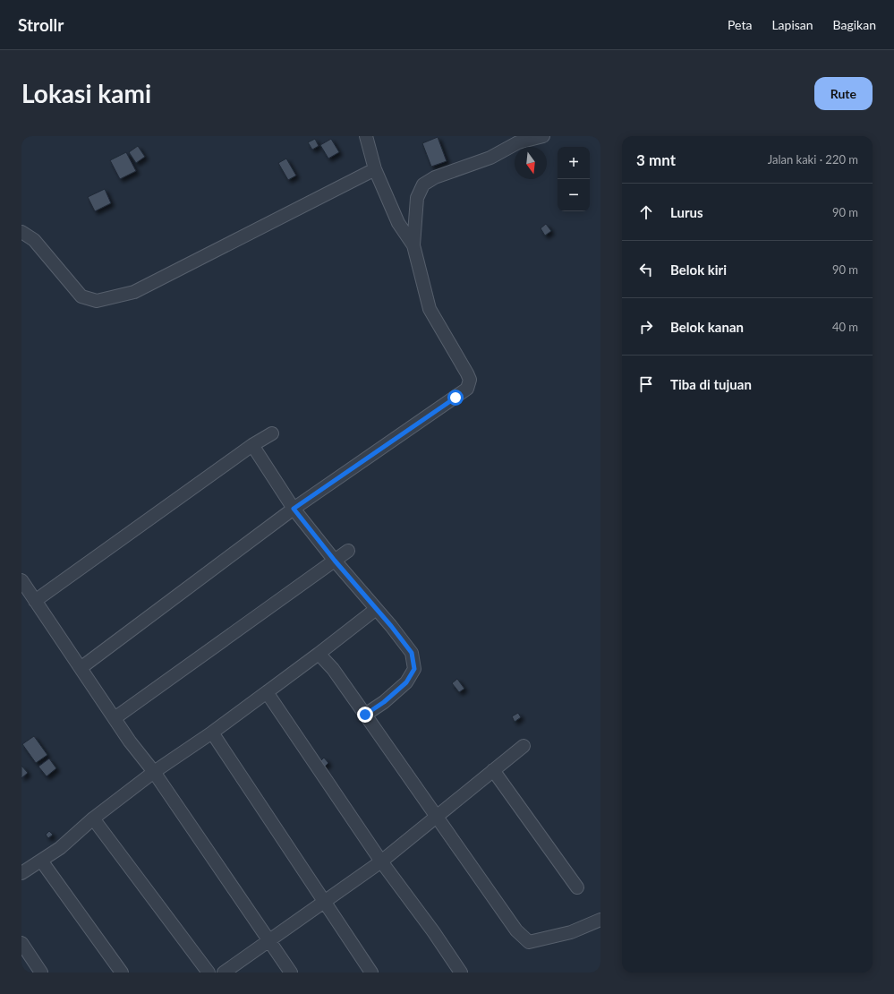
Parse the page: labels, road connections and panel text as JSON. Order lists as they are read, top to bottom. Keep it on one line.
{"north":"bottom","page":{"header":"Strollr","nav":["Peta","Lapisan","Bagikan"],"buttons":"Rute","title":"Lokasi kami","heading":["3 mnt","Jalan kaki · 220 m"],"map_buttons":["+","−"],"list":[["Lurus","90 m"],["Belok kiri","90 m"],["Belok kanan","40 m"],"Tiba di tujuan"]}}
